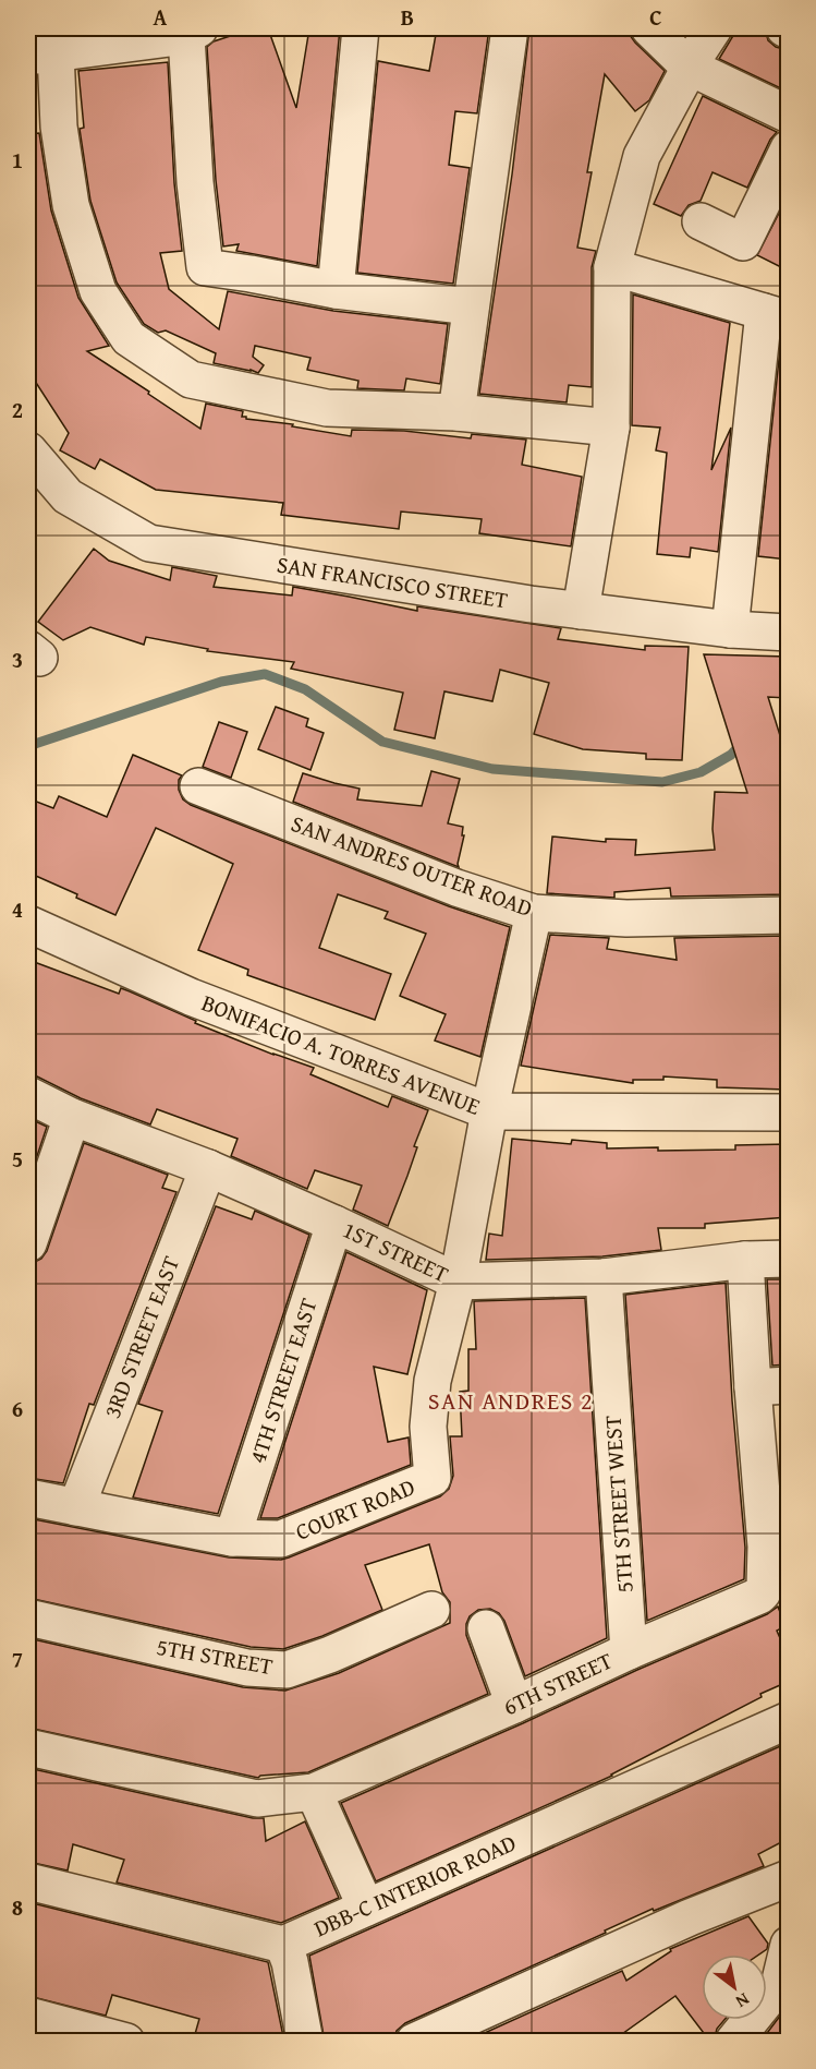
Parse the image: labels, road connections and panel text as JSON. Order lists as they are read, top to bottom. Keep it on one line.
{"streets":{"street":["SAN FRANCISCO STREET","SAN ANDRES OUTER ROAD","BONIFACIO A. TORRES AVENUE","1ST STREET","3RD STREET EAST","4TH STREET EAST","5TH STREET WEST","COURT ROAD","5TH STREET","6TH STREET","DBB-C INTERIOR ROAD"]},"crossings":[["SAN ANDRES OUTER ROAD","COURT ROAD"],["BONIFACIO A. TORRES AVENUE","COURT ROAD"],["1ST STREET","3RD STREET EAST"],["1ST STREET","4TH STREET EAST"],["1ST STREET","5TH STREET WEST"],["1ST STREET","COURT ROAD"],["1ST STREET","6TH STREET"],["3RD STREET EAST","COURT ROAD"],["4TH STREET EAST","COURT ROAD"],["5TH STREET WEST","6TH STREET"]],"districts":["SAN ANDRES 2"],"north":"bottom right","grid":{"columns":["A","B","C"],"rows":["1","2","3","4","5","6","7","8"]}}
